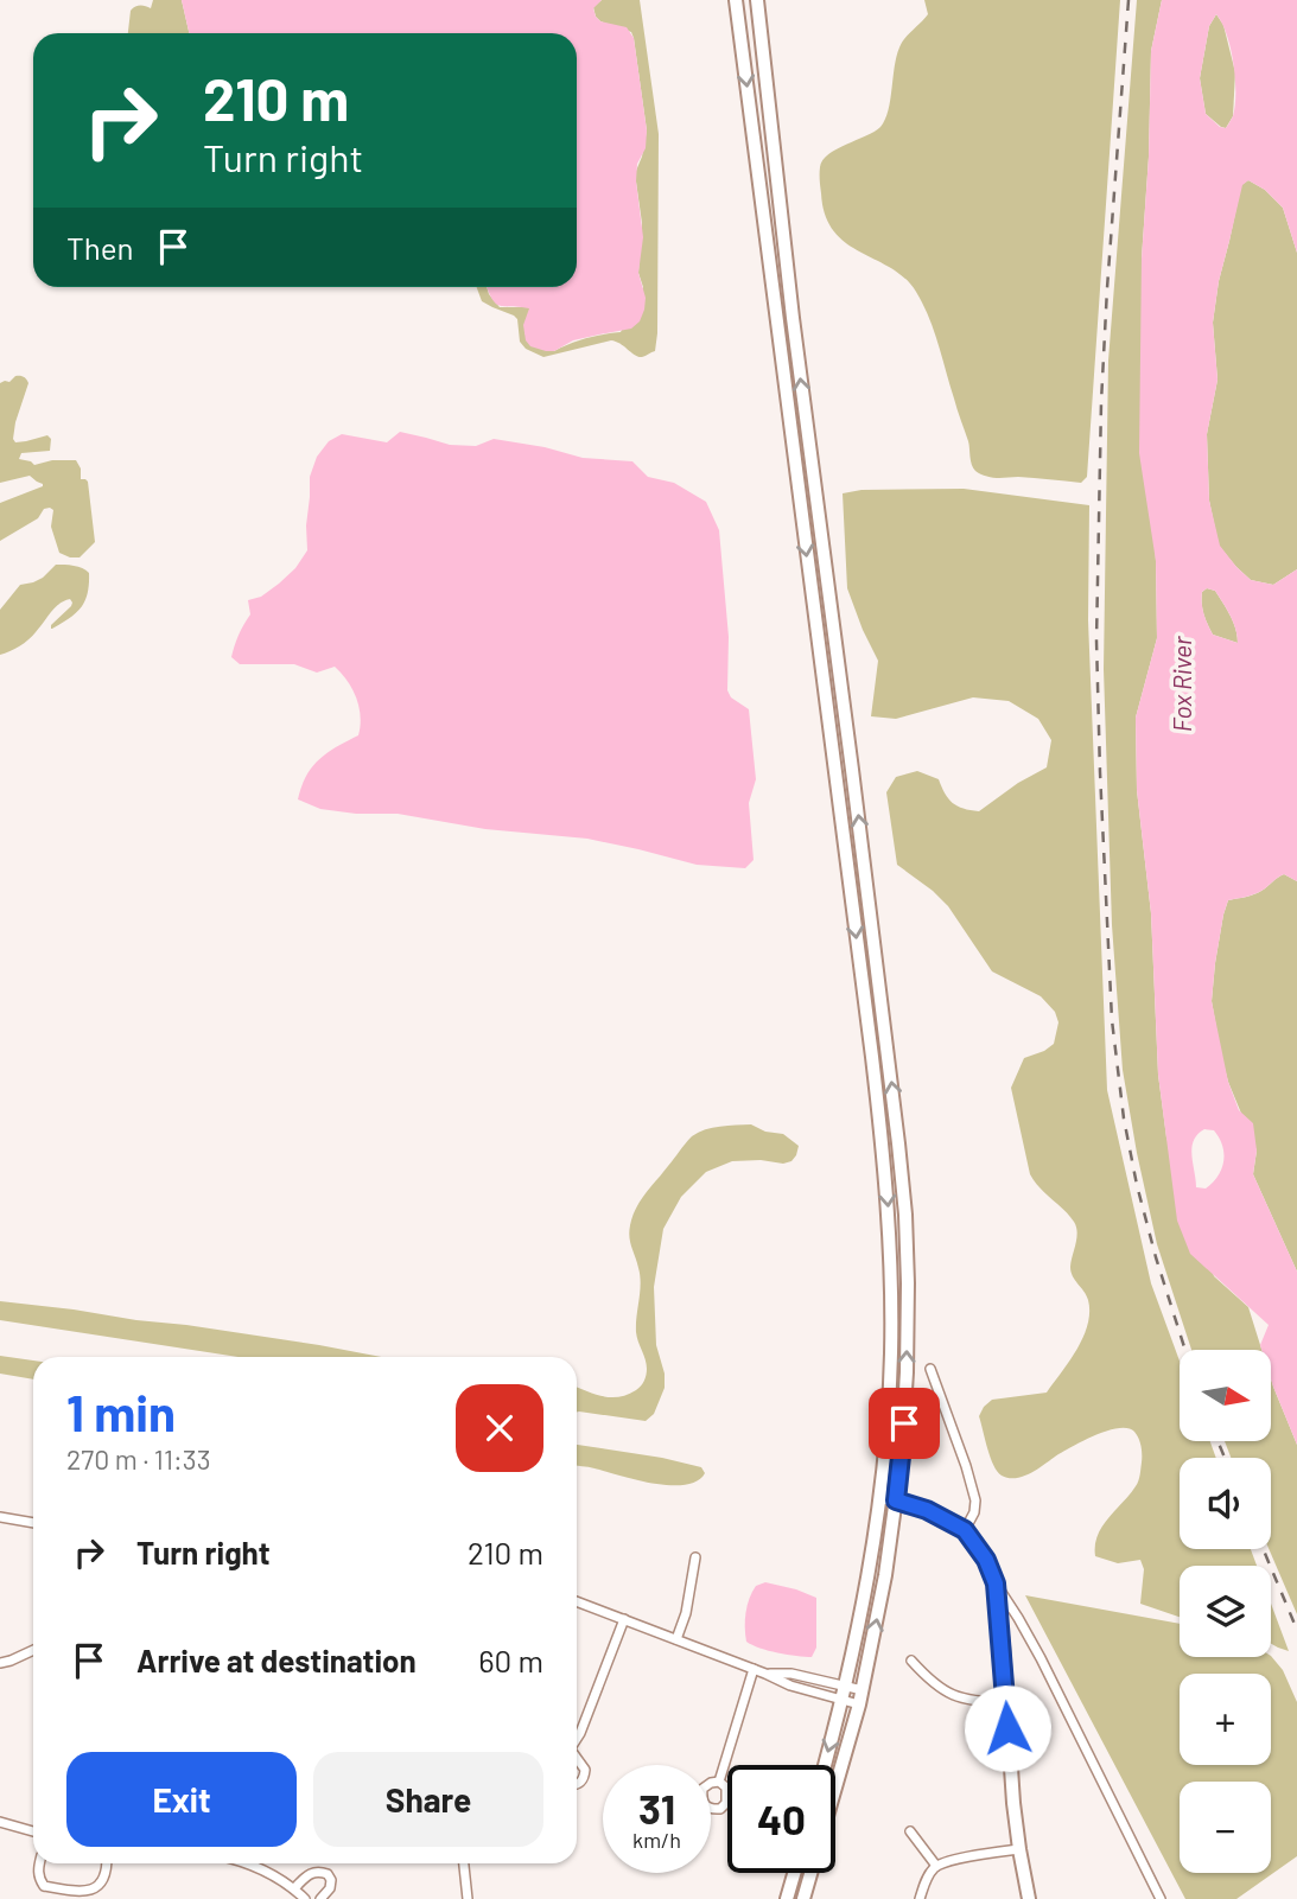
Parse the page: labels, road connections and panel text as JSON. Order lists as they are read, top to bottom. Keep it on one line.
{"water":["Fox River"],"north":"right","page":{"turn":["210 m","Turn right"],"then":"Then","map_buttons":["+","−"],"heading":["1 min","270 m · 11:33"],"list":[{"name":"Turn right","value":"210 m"},{"name":"Arrive at destination","value":"60 m"}],"buttons":["Exit","Share"],"speed":"31 km/h","limit":"40"}}
